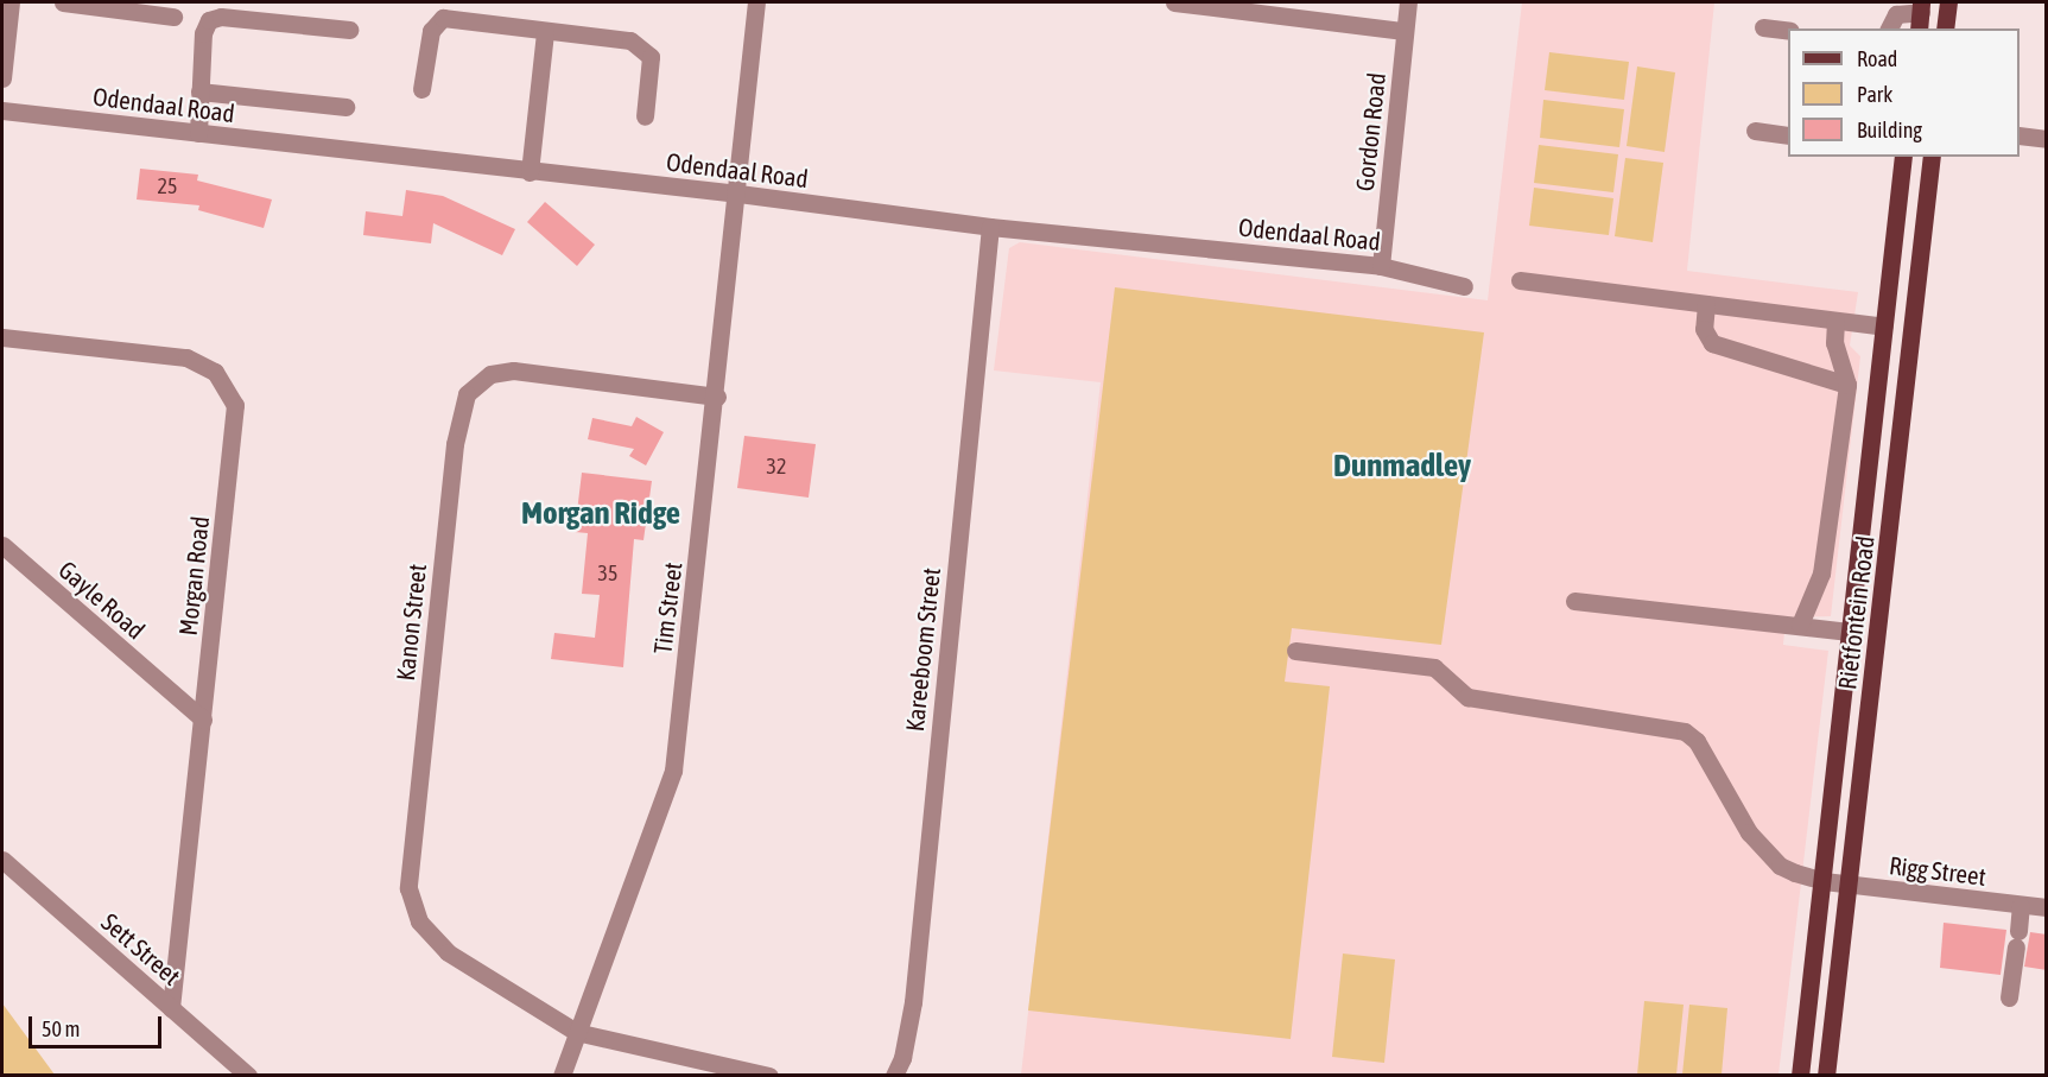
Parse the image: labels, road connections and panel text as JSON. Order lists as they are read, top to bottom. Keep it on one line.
{"streets":{"main road":["Rietfontein Road"],"street":["Odendaal Road","Gordon Road","Morgan Road","Gayle Road","Tim Street","Kanon Street","Kareeboom Street","Rigg Street","Sett Street"]},"crossings":[["Odendaal Road","Gordon Road"],["Odendaal Road","Tim Street"],["Odendaal Road","Kareeboom Street"],["Morgan Road","Gayle Road"],["Morgan Road","Sett Street"],["Tim Street","Kanon Street"],["Rietfontein Road","Rigg Street"]],"districts":["Dunmadley","Morgan Ridge"],"house_numbers":["25","32","35"],"legend":["Road","Park","Building"],"scale_bar":"50 m"}
